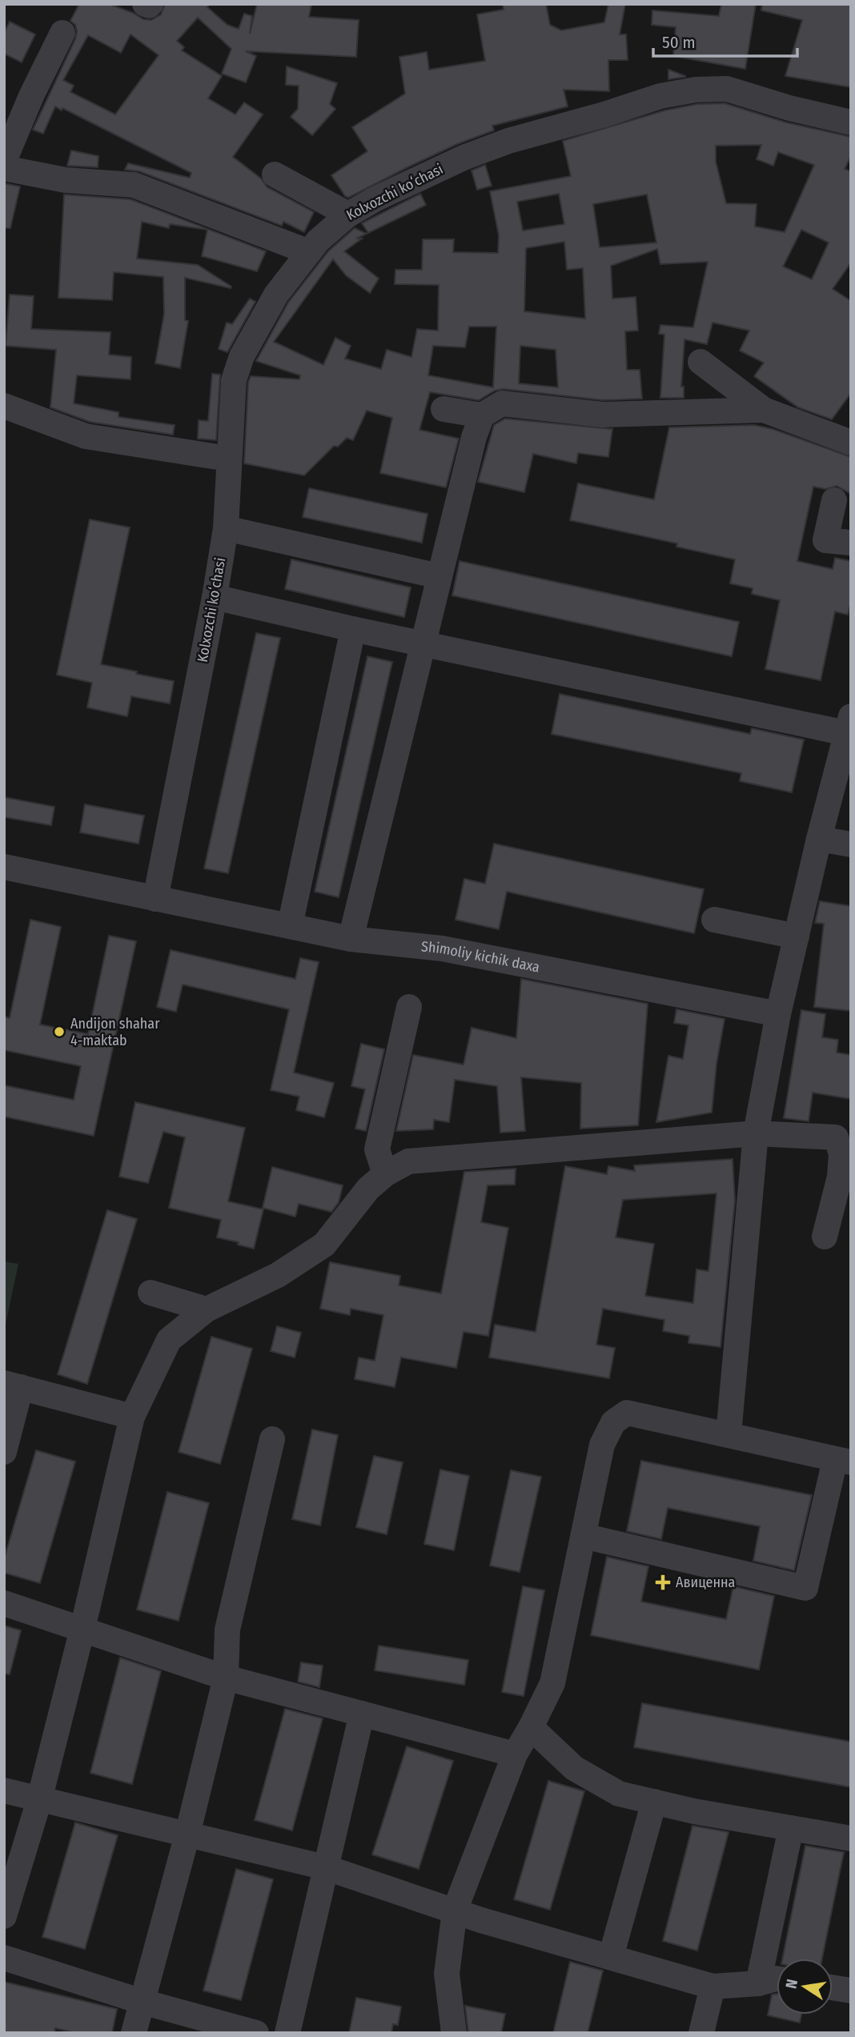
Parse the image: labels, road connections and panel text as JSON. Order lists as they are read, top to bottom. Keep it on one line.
{"streets":{"street":["Kolxozchi koʻchasi","Shimoliy kichik daxa"]},"crossings":[["Kolxozchi koʻchasi","Shimoliy kichik daxa"]],"places":{"other":["Andijon shahar 4-maktab"],"health":["Авиценна"]},"scale_bar":"50 m","north":"left"}
